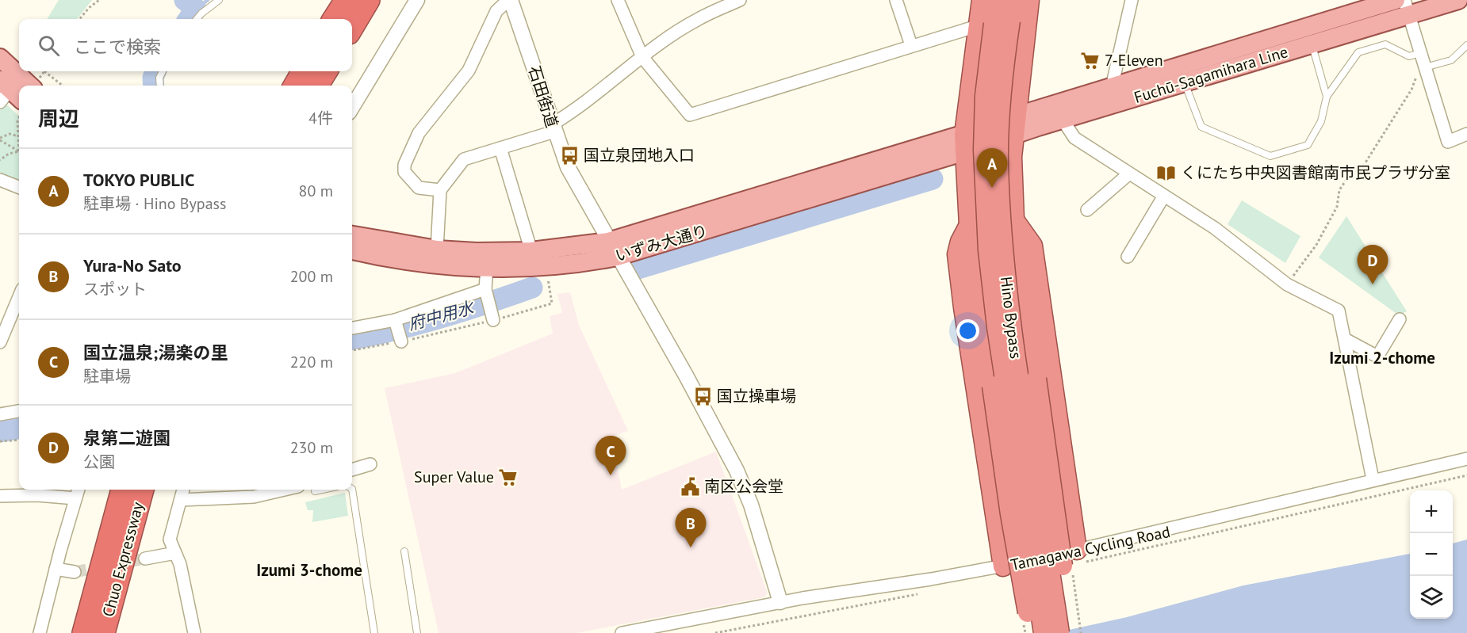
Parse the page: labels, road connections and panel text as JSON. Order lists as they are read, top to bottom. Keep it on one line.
{"streets":{"highway":["Hino Bypass","Chuo Expressway"],"main road":["Fuchū-Sagamihara Line","いずみ大通り"],"street":["石田街道"],"path":["Tamagawa Cycling Road"]},"crossings":[["Fuchū-Sagamihara Line","いずみ大通り"],["石田街道","いずみ大通り"]],"districts":["Izumi 2-chome","Izumi 3-chome"],"water":["府中用水"],"places":{"supermarket":["7-Eleven","Super Value"],"bus stop":["国立泉団地入口","国立操車場"],"library":["くにたち中央図書館南市民プラザ分室"],"public building":["南区公会堂"]},"page":{"search":"ここで検索","heading":["周辺","4件"],"list":[{"mark":"A","name":"TOKYO PUBLIC","note":"駐車場 · Hino Bypass","value":"80 m"},{"mark":"B","name":"Yura-No Sato","note":"スポット","value":"200 m"},{"mark":"C","name":"国立温泉;湯楽の里","note":"駐車場","value":"220 m"},{"mark":"D","name":"泉第二遊園","note":"公園","value":"230 m"}],"pins":["A","D","C","B"],"map_buttons":["+","−"]}}
